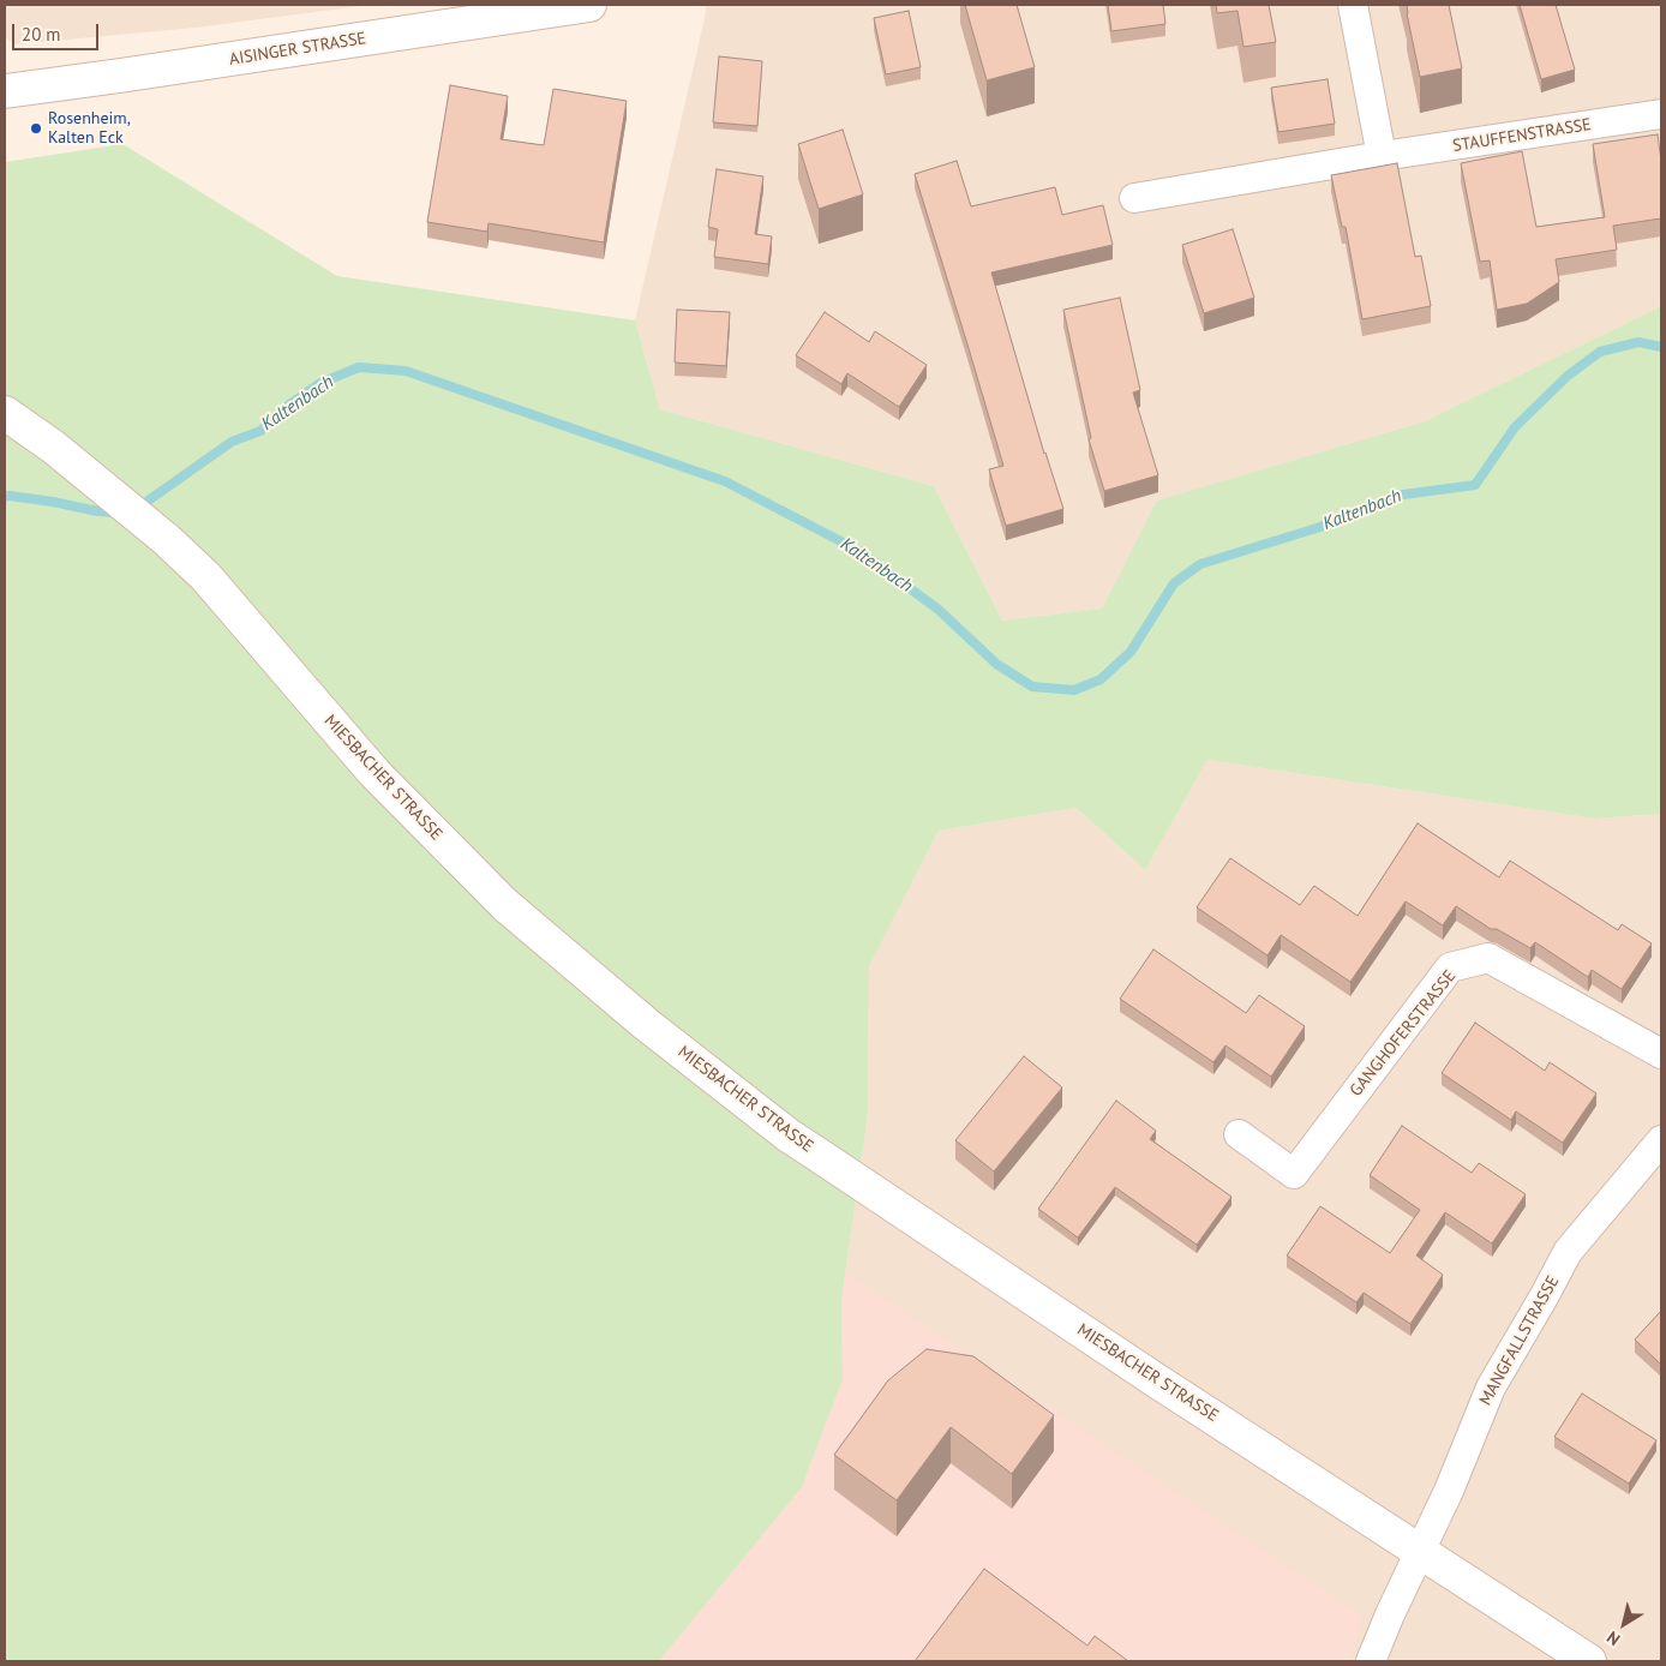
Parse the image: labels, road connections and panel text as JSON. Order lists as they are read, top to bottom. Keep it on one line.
{"streets":{"main road":["AISINGER STRASSE","MIESBACHER STRASSE"],"street":["STAUFFENSTRASSE","GANGHOFERSTRASSE","MANGFALLSTRASSE"]},"crossings":[["MIESBACHER STRASSE","MANGFALLSTRASSE"]],"water":["Kaltenbach"],"places":["Rosenheim, Kalten Eck"],"scale_bar":"20 m","north":"bottom left"}
